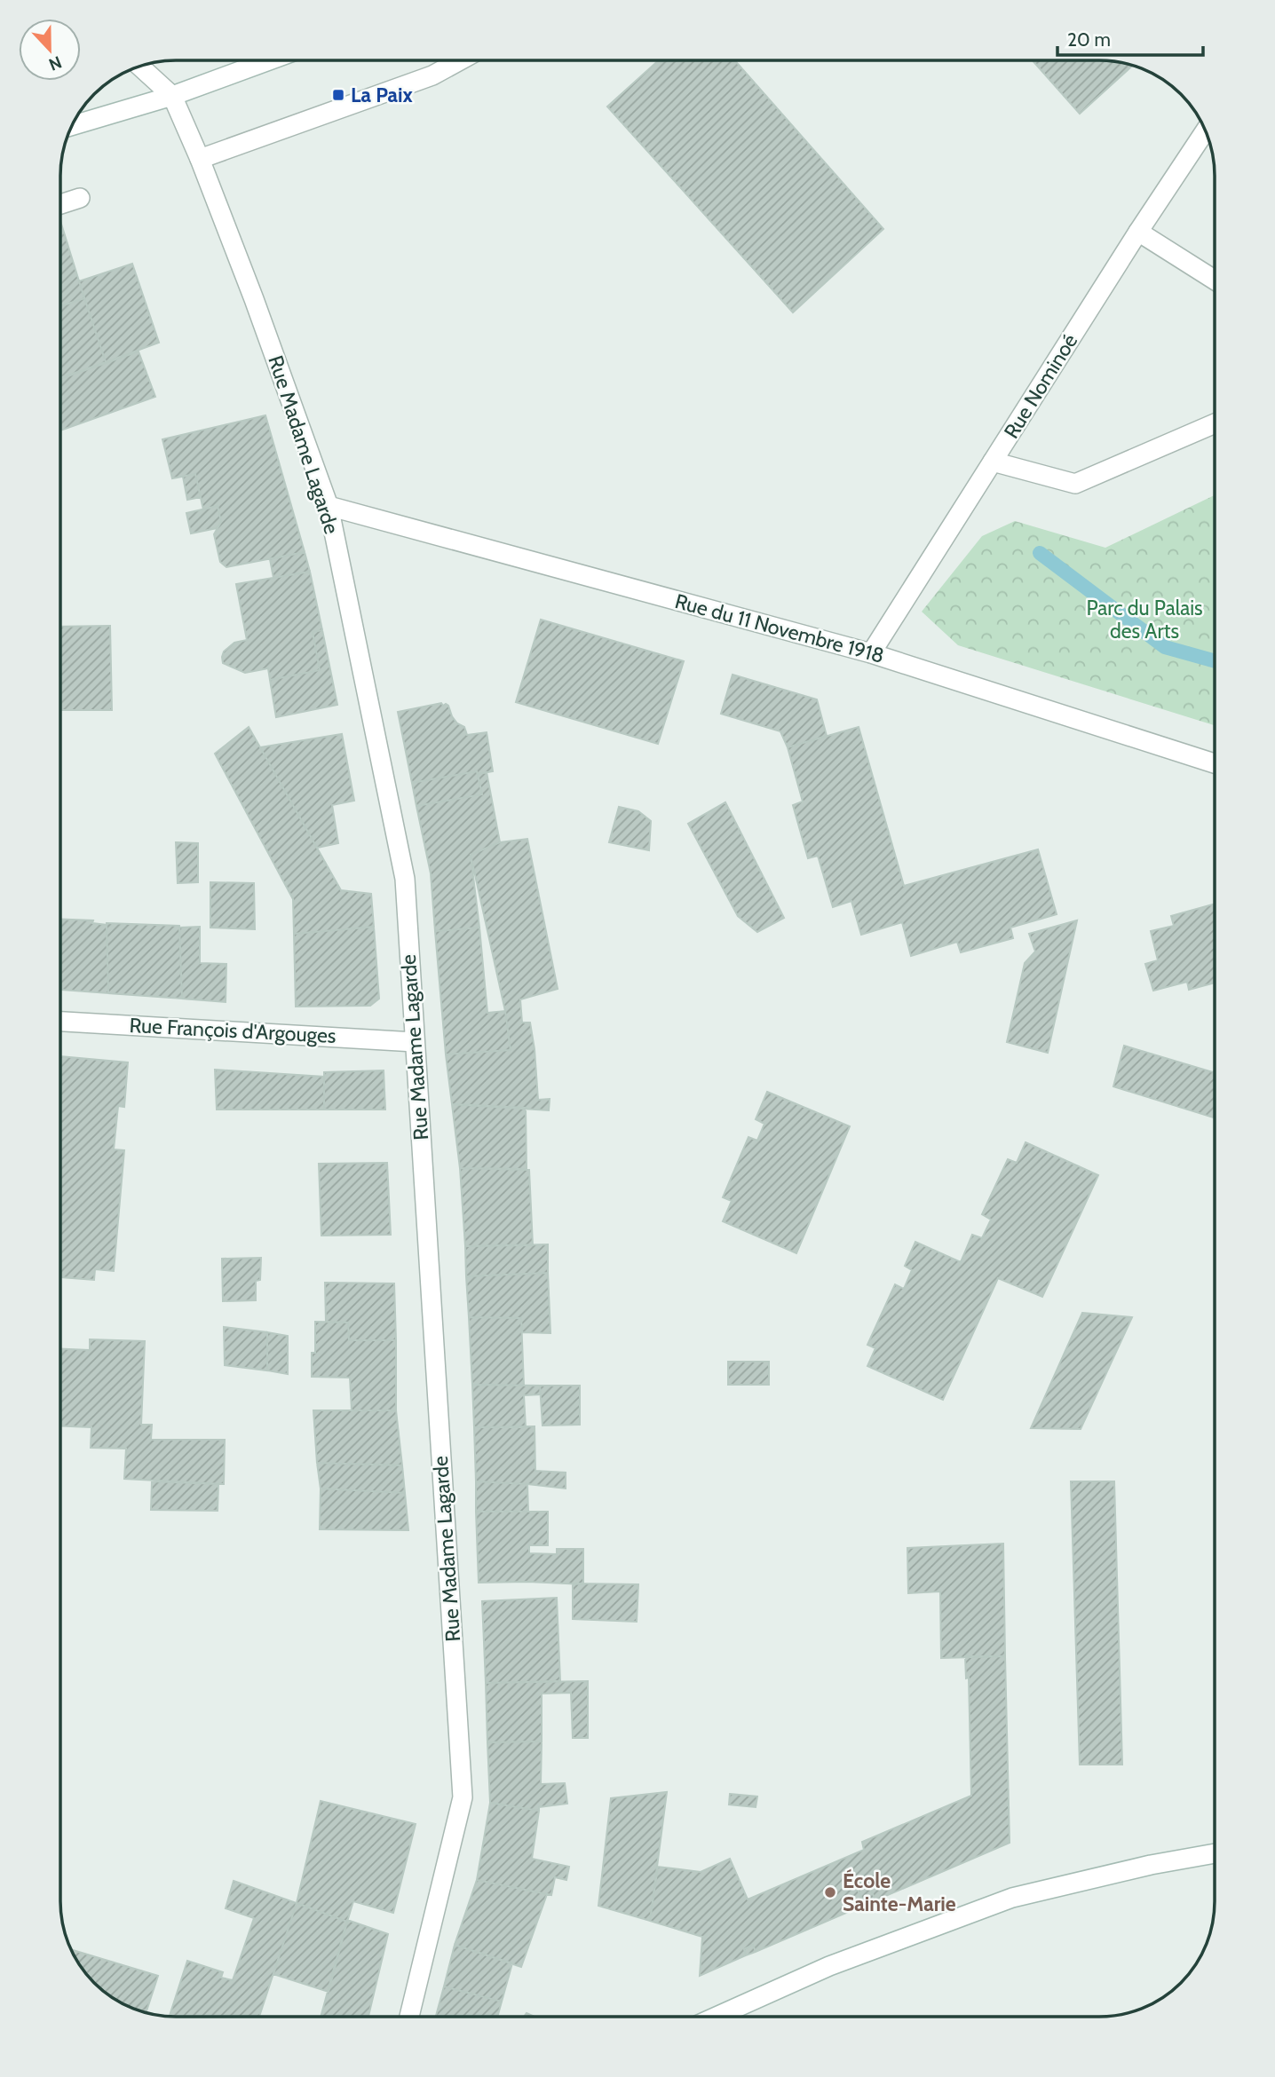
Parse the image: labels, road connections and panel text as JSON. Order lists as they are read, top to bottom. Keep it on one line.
{"streets":{"street":["Rue Nominoé","Rue Madame Lagarde","Rue du 11 Novembre 1918","Rue François d'Argouges"]},"crossings":[["Rue Nominoé","Rue du 11 Novembre 1918"],["Rue Madame Lagarde","Rue du 11 Novembre 1918"],["Rue Madame Lagarde","Rue François d'Argouges"]],"parks":["Parc du Palais des Arts"],"places":{"transit":["La Paix"],"other":["École Sainte-Marie"]},"scale_bar":"20 m","north":"bottom"}
